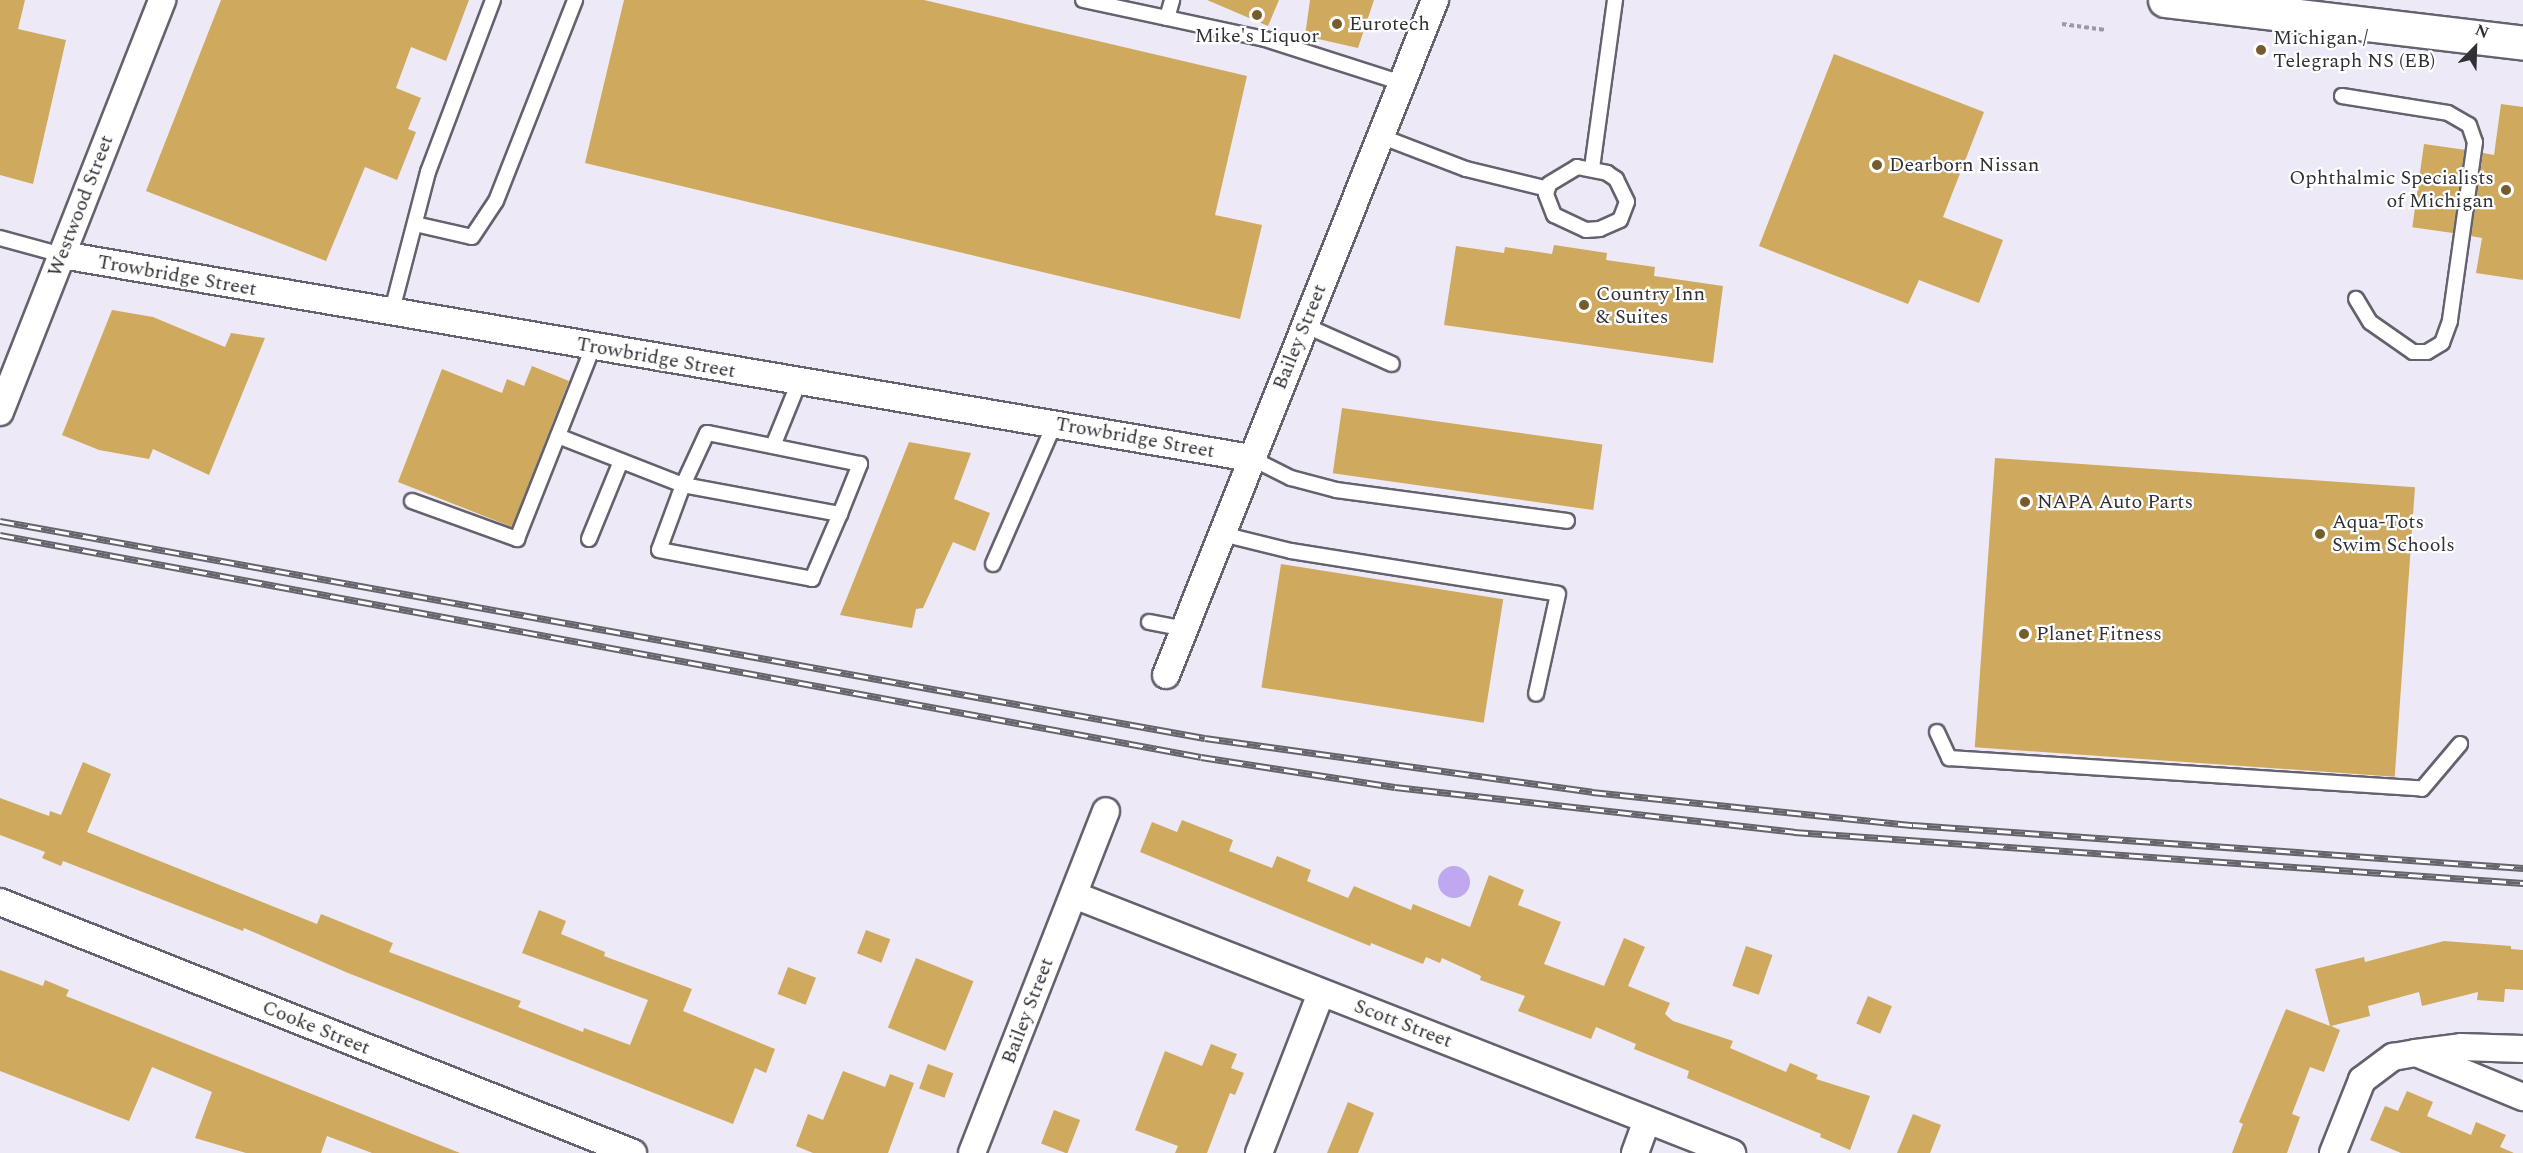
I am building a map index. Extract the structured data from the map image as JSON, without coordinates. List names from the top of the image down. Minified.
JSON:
{"streets":{"street":["Westwood Street","Trowbridge Street","Bailey Street","Scott Street","Cooke Street"]},"crossings":[["Westwood Street","Trowbridge Street"],["Trowbridge Street","Bailey Street"],["Bailey Street","Scott Street"]],"places":["Mike's Liquor","Eurotech","Michigan / Telegraph NS (EB)","Dearborn Nissan","Ophthalmic Specialists of Michigan","Country Inn & Suites","NAPA Auto Parts","Aqua-Tots Swim Schools","Planet Fitness"],"north":"top right"}
